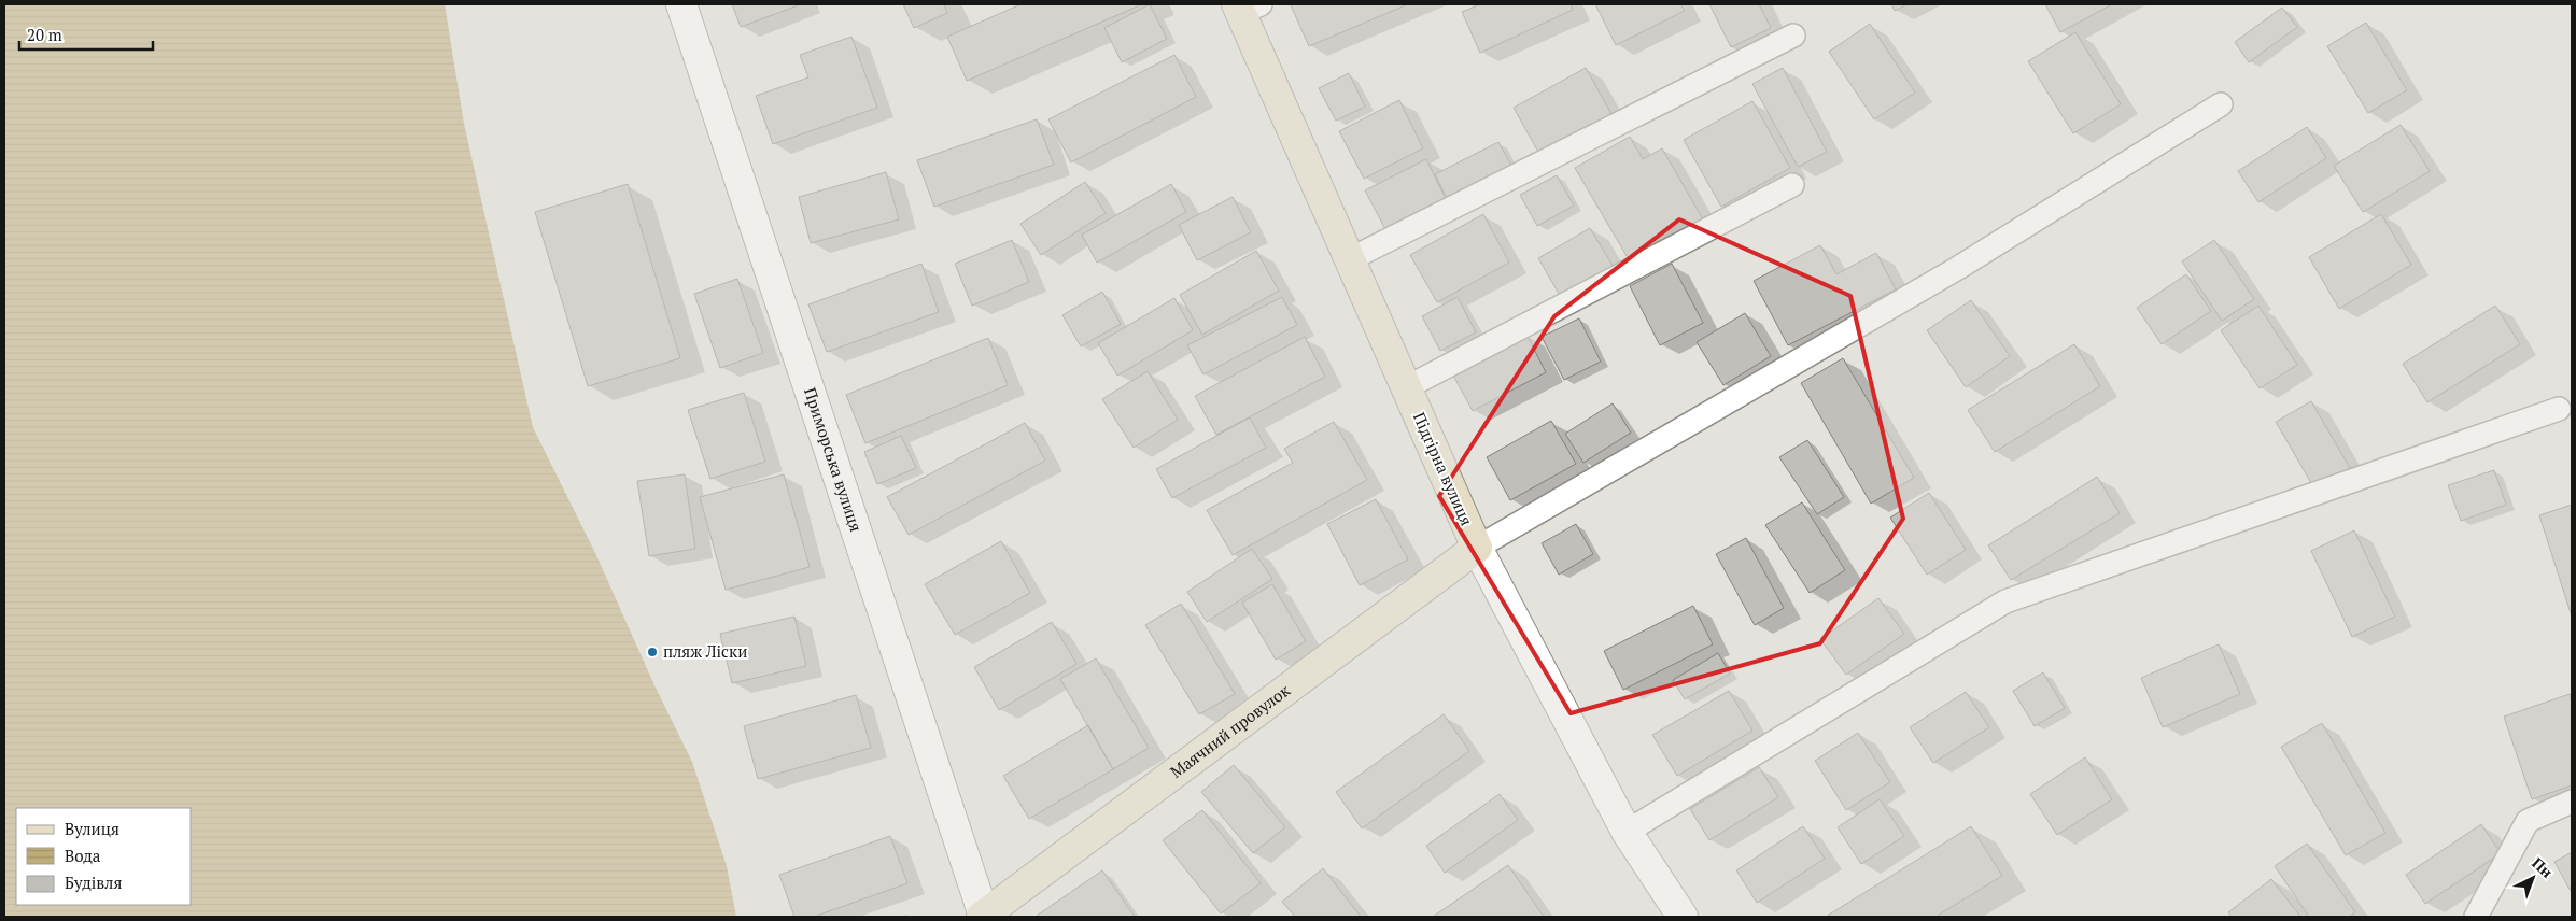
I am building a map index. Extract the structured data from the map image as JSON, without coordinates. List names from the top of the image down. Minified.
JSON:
{"streets":{"street":["Приморська вулиця","Підгірна вулиця","Маячний провулок"]},"crossings":[["Приморська вулиця","Маячний провулок"],["Підгірна вулиця","Маячний провулок"]],"places":["пляж Ліски"],"legend":["Вулиця","Вода","Будівля"],"scale_bar":"20 m","north":"top right"}
